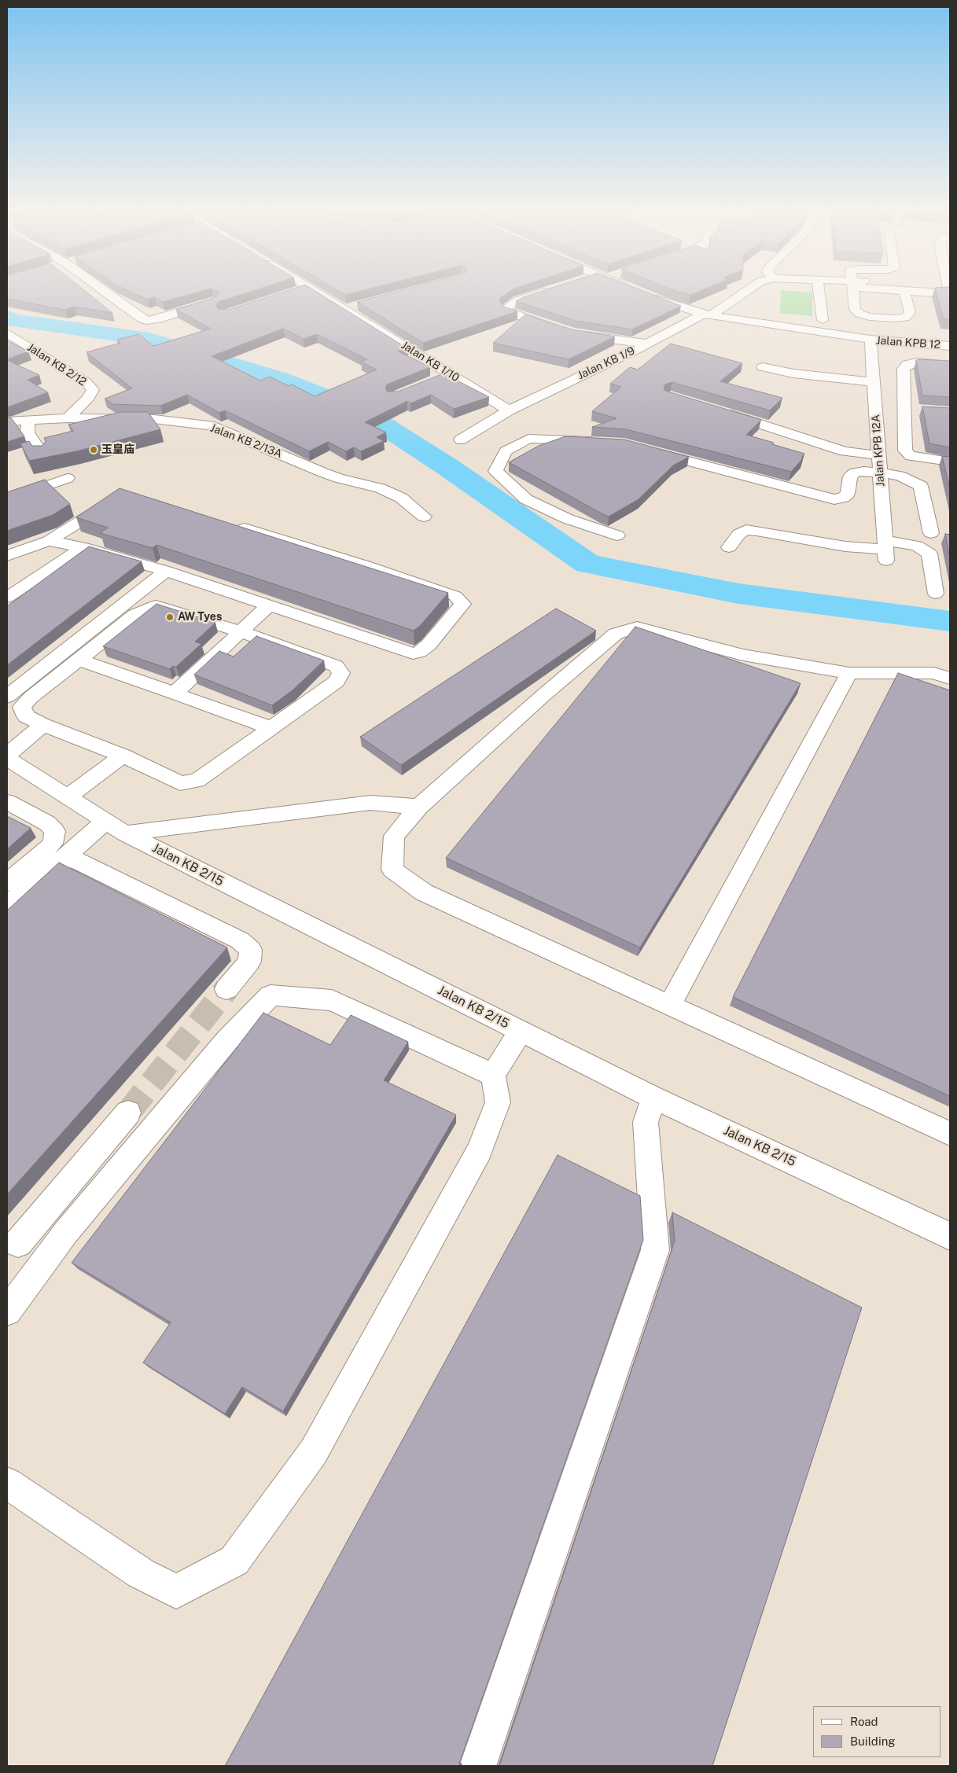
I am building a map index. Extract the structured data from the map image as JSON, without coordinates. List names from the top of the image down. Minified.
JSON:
{"streets":{"street":["Jalan KPB 12","Jalan KB 1/10","Jalan KB 1/9","Jalan KB 2/12","Jalan KB 2/13A","Jalan KPB 12A","Jalan KB 2/15"]},"crossings":[["Jalan KPB 12","Jalan KB 1/9"],["Jalan KPB 12","Jalan KPB 12A"],["Jalan KB 1/10","Jalan KB 1/9"],["Jalan KB 2/12","Jalan KB 2/13A"]],"places":["玉皇庙","AW Tyes"],"legend":["Road","Building"]}
